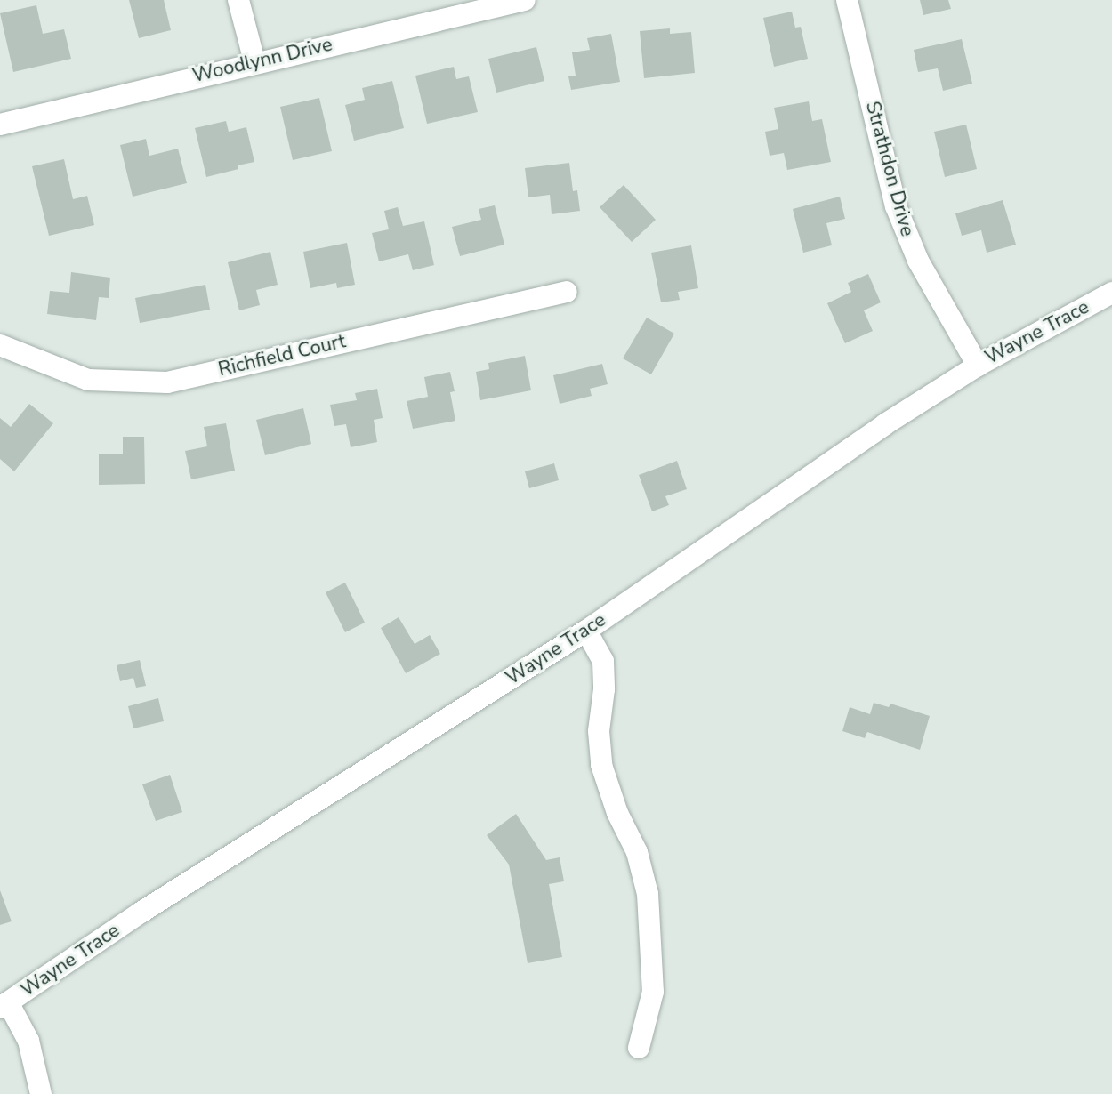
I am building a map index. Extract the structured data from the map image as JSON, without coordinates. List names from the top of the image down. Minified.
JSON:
{"streets":{"street":["Woodlynn Drive","Strathdon Drive","Wayne Trace","Richfield Court"]},"crossings":[["Strathdon Drive","Wayne Trace"]]}
